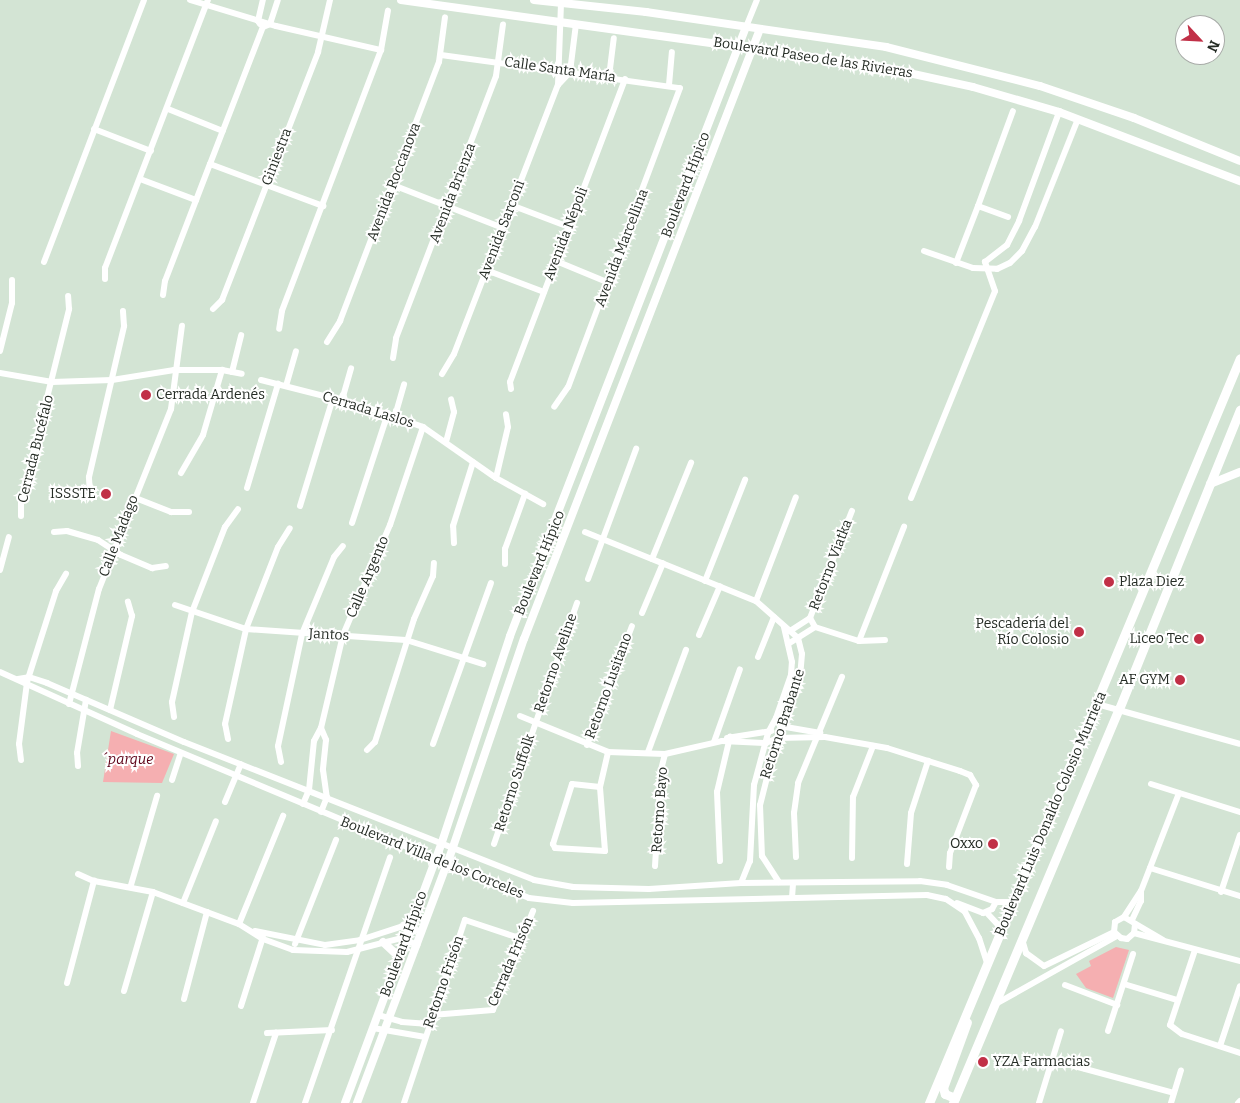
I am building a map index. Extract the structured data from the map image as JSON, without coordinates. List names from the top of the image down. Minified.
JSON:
{"streets":{"main road":["Boulevard Luis Donaldo Colosio Murrieta"],"street":["Boulevard Paseo de las Rivieras","Calle Santa María","Giniestra","Avenida Roccanova","Boulevard Hípico","Avenida Brienza","Avenida Sarconi","Avenida Népoli","Avenida Marcellina","Cerrada Laslos","Cerrada Bucéfalo","Calle Madago","Retorno Viatka","Calle Argento","Jantos","Retorno Aveline","Retorno Lusitano","Retorno Brabante","Retorno Suffolk","Retorno Bayo","Boulevard Villa de los Corceles","Cerrada Frisón","Retorno Frisón"]},"crossings":[["Boulevard Paseo de las Rivieras","Boulevard Hípico"],["Boulevard Paseo de las Rivieras","Avenida Sarconi"],["Calle Santa María","Avenida Roccanova"],["Calle Santa María","Avenida Brienza"],["Calle Santa María","Avenida Sarconi"],["Calle Santa María","Avenida Népoli"],["Calle Santa María","Avenida Marcellina"],["Boulevard Hípico","Boulevard Villa de los Corceles"],["Cerrada Laslos","Calle Argento"],["Calle Madago","Boulevard Villa de los Corceles"],["Calle Argento","Jantos"],["Calle Argento","Boulevard Villa de los Corceles"],["Retorno Aveline","Retorno Suffolk"],["Retorno Brabante","Boulevard Villa de los Corceles"],["Boulevard Luis Donaldo Colosio Murrieta","Boulevard Villa de los Corceles"],["Cerrada Frisón","Retorno Frisón"]],"parks":["´parque"],"places":["Cerrada Ardenés","ISSSTE","Plaza Diez","Pescadería del Río Colosio","Liceo Tec","AF GYM","Oxxo","YZA Farmacias"],"north":"bottom right"}
